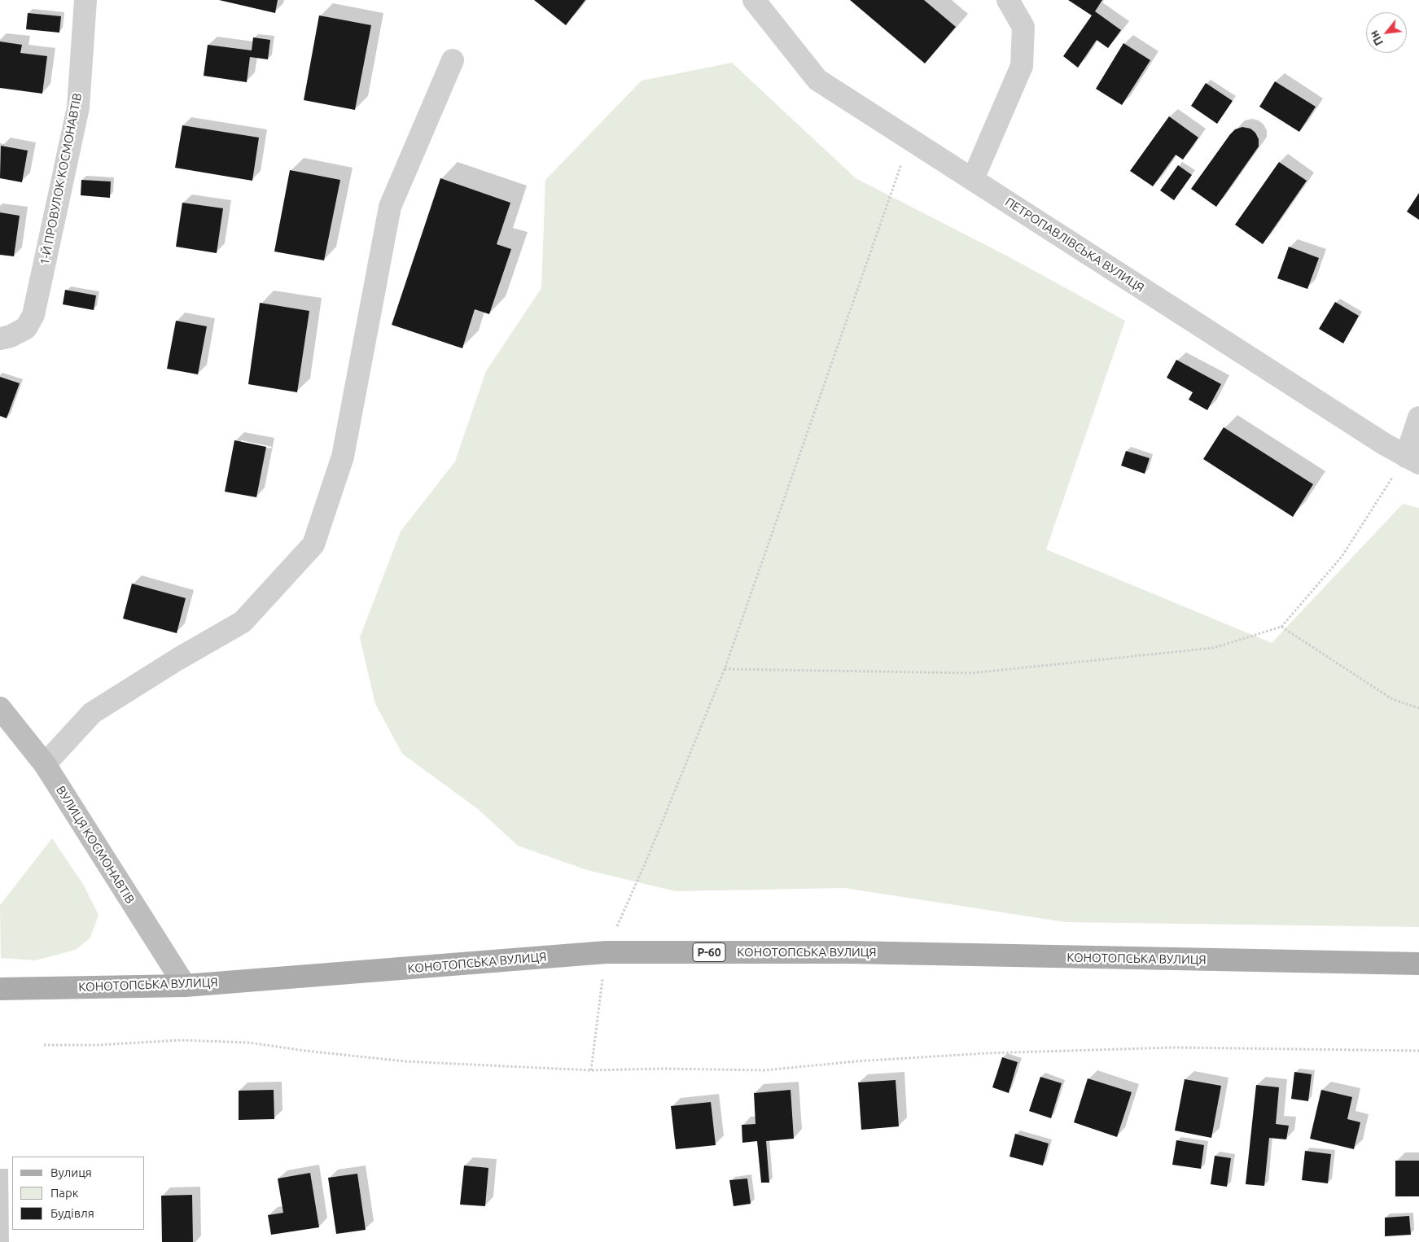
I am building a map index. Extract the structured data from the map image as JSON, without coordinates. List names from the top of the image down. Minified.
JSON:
{"streets":{"main road":["Р-60","КОНОТОПСЬКА ВУЛИЦЯ"],"street":["1-Й ПРОВУЛОК КОСМОНАВТІВ","ПЕТРОПАВЛІВСЬКА ВУЛИЦЯ","ВУЛИЦЯ КОСМОНАВТІВ"]},"crossings":[["ВУЛИЦЯ КОСМОНАВТІВ","КОНОТОПСЬКА ВУЛИЦЯ"]],"legend":["Вулиця","Парк","Будівля"],"north":"bottom left"}
